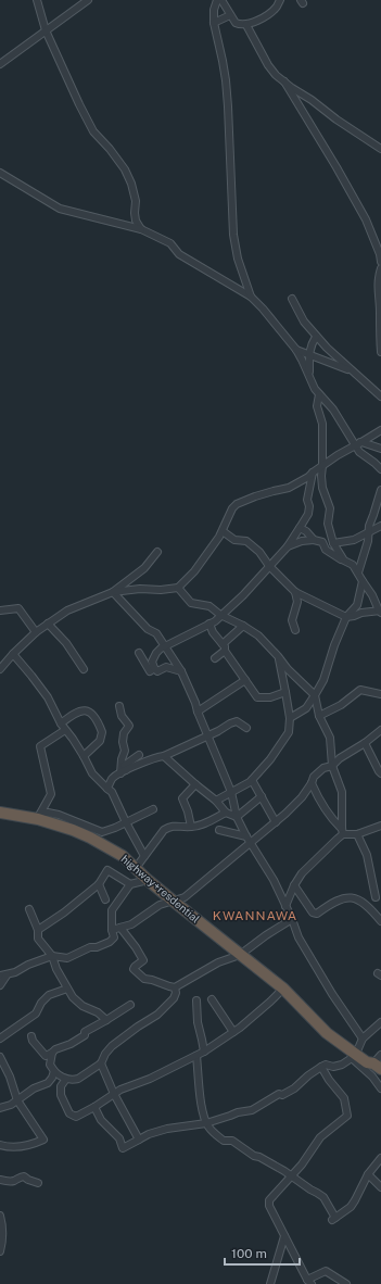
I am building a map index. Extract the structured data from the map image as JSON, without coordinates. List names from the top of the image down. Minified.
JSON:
{"streets":{"highway":["highway+resdential"]},"districts":["KWANNAWA"],"scale_bar":"100 m"}
